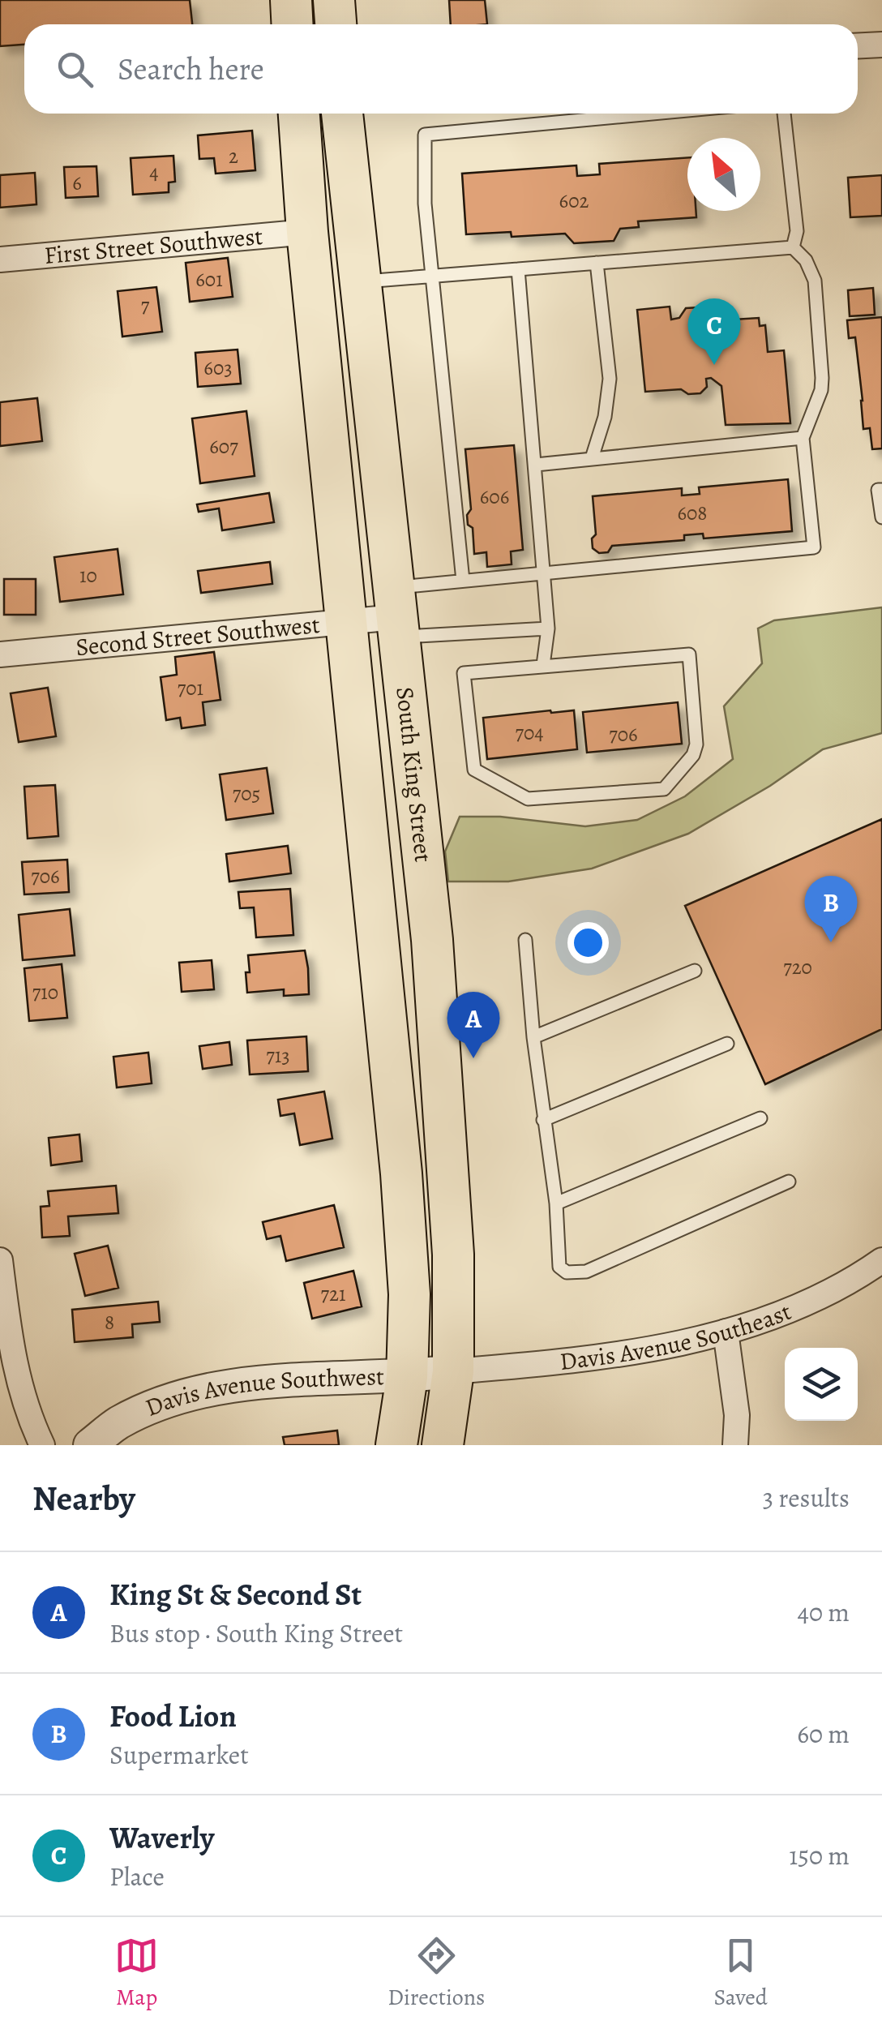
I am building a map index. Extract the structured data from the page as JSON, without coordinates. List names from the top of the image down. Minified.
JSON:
{"streets":{"main road":["South King Street"],"street":["First Street Southwest","Second Street Southwest","Davis Avenue Southeast","Davis Avenue Southwest"]},"crossings":[["Second Street Southwest","South King Street"],["South King Street","Davis Avenue Southeast"],["South King Street","Davis Avenue Southwest"],["Davis Avenue Southeast","Davis Avenue Southwest"]],"house_numbers":["2","4","6","602","601","7","603","607","606","608","10","701","704","706","705","706","720","710","713","721","8"],"north":"top left","page":{"search":"Search here","pins":["C","B","A"],"heading":["Nearby","3 results"],"list":[{"mark":"A","name":"King St & Second St","note":"Bus stop · South King Street","value":"40 m"},{"mark":"B","name":"Food Lion","note":"Supermarket","value":"60 m"},{"mark":"C","name":"Waverly","note":"Place","value":"150 m"}],"nav":["Map","Directions","Saved"]}}
